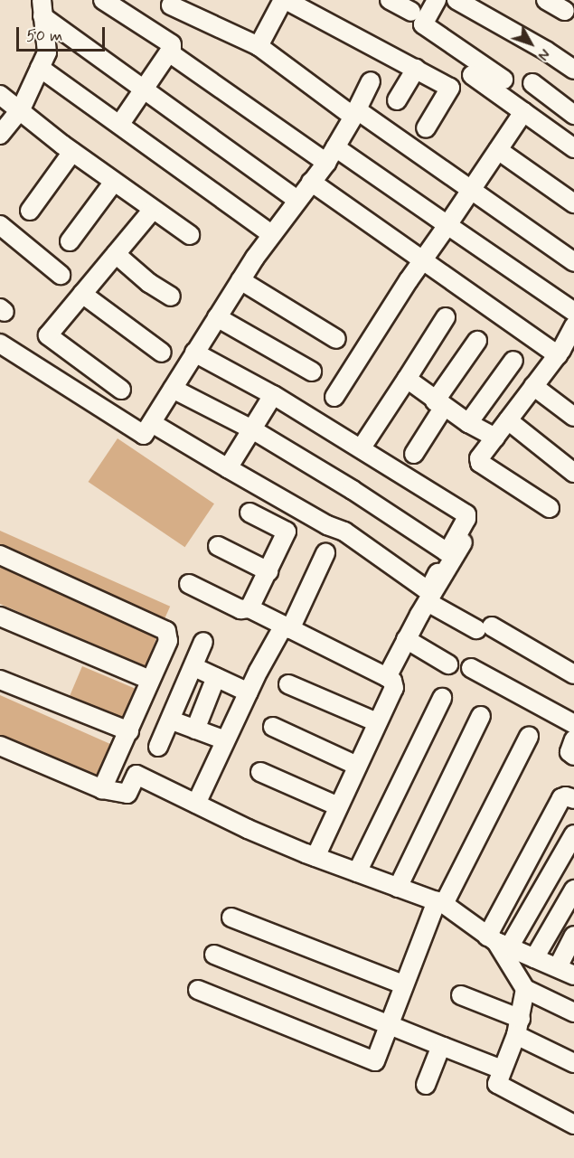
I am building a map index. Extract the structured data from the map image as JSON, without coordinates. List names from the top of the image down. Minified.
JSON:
{"scale_bar":"50 m","north":"bottom right"}
